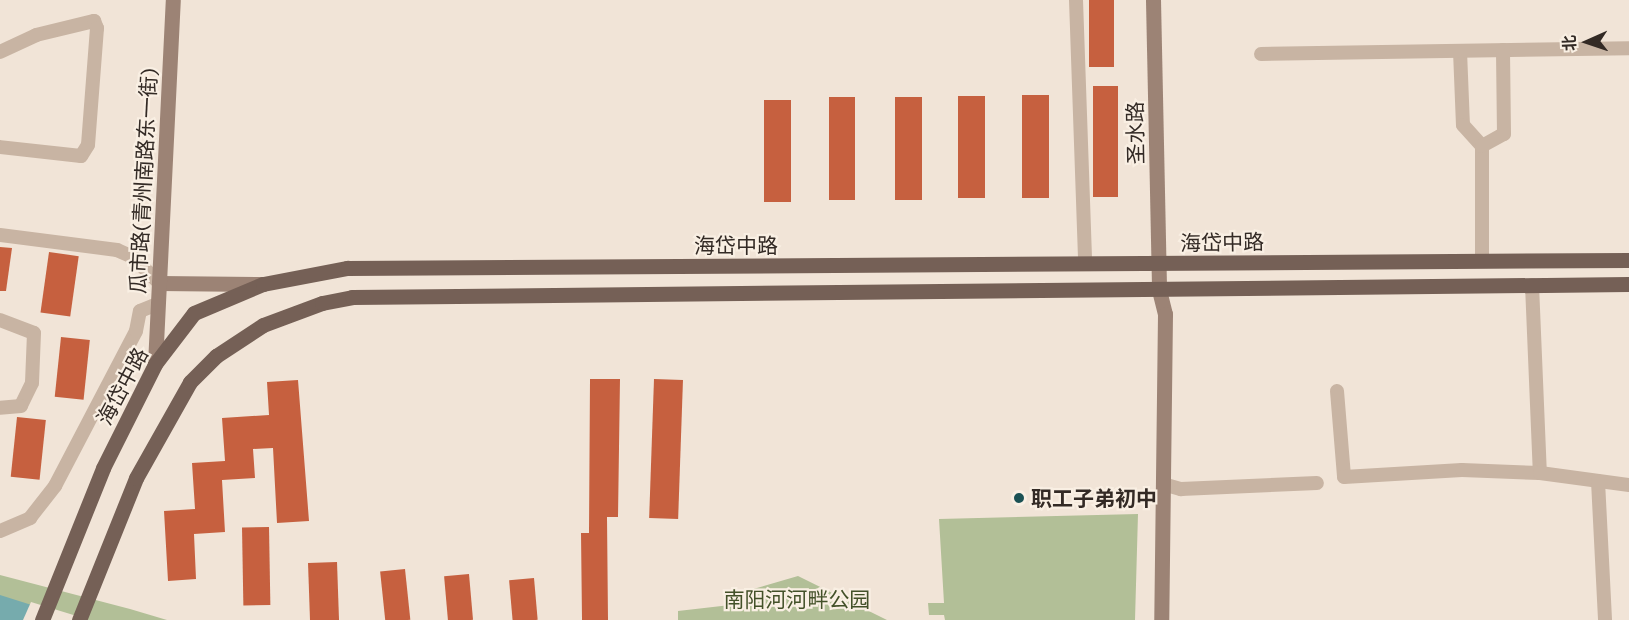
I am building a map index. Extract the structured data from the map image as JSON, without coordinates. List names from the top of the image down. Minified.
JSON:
{"streets":{"main road":["海岱中路"],"street":["圣水路","瓜市路(青州南路东一街)"]},"crossings":[["圣水路","海岱中路"],["瓜市路(青州南路东一街)","海岱中路"]],"parks":["南阳河河畔公园"],"places":["职工子弟初中"],"north":"left"}
